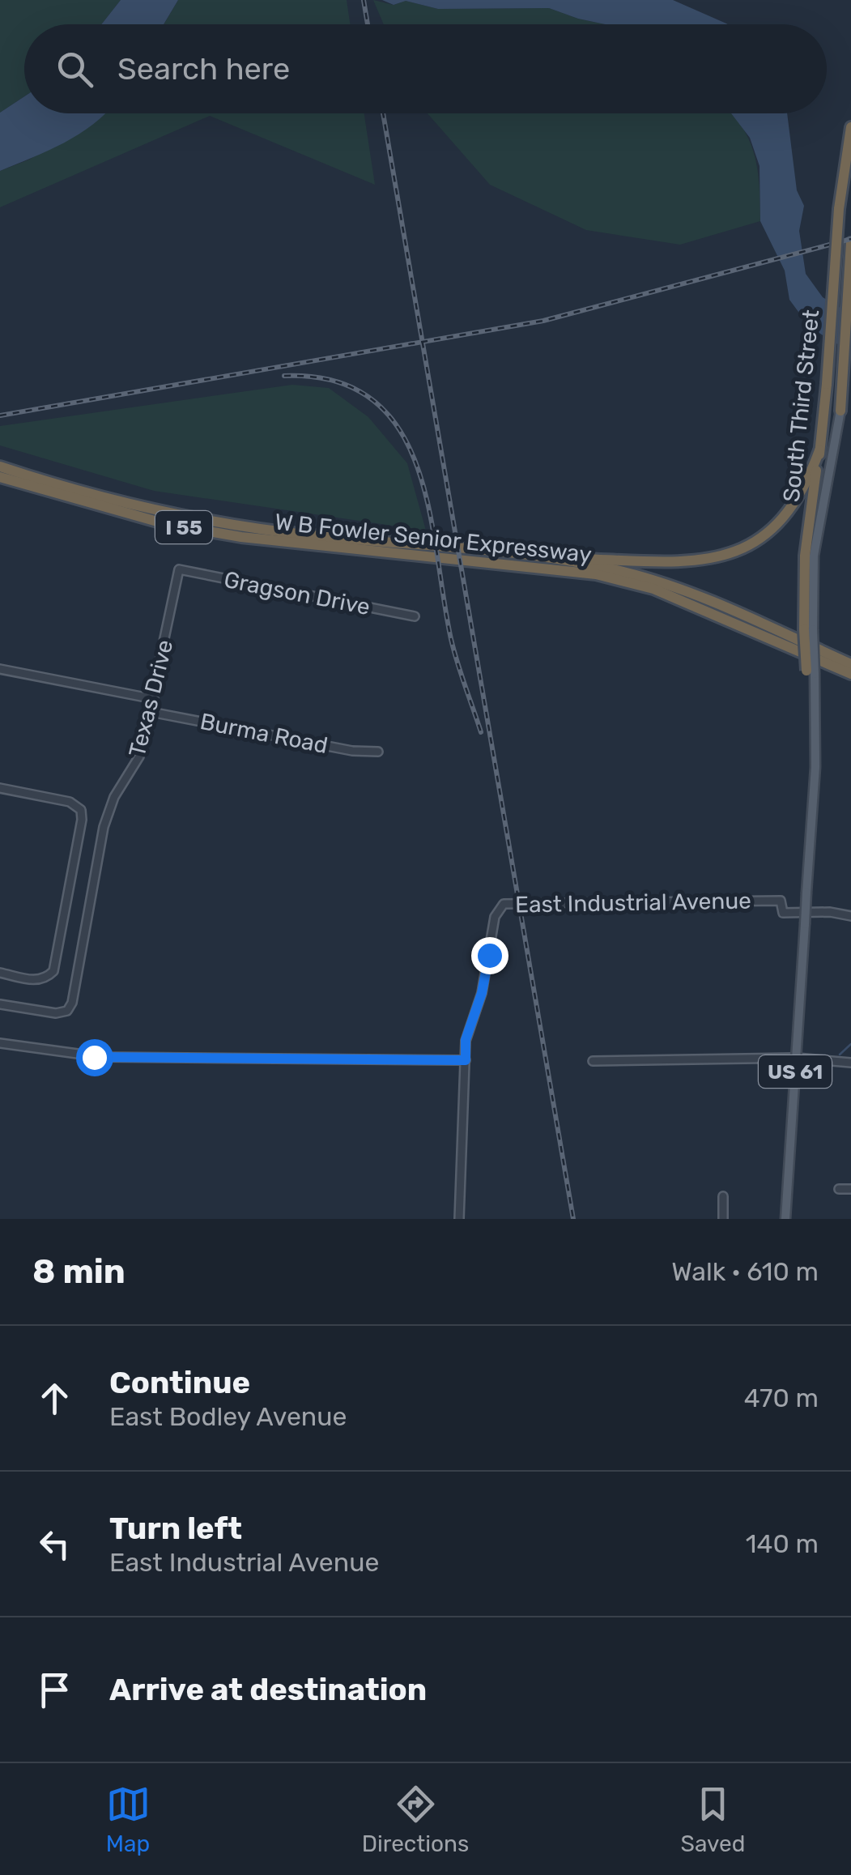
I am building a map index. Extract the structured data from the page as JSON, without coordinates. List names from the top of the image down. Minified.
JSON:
{"streets":{"highway":["South Third Street","I 55","W B Fowler Senior Expressway","US 61"],"street":["Gragson Drive","Texas Drive","Burma Road","East Industrial Avenue"]},"crossings":[["Gragson Drive","Texas Drive"],["Texas Drive","Burma Road"]],"page":{"search":"Search here","heading":["8 min","Walk · 610 m"],"list":[["Continue","East Bodley Avenue","470 m"],["Turn left","East Industrial Avenue","140 m"],"Arrive at destination"],"nav":["Map","Directions","Saved"]}}
